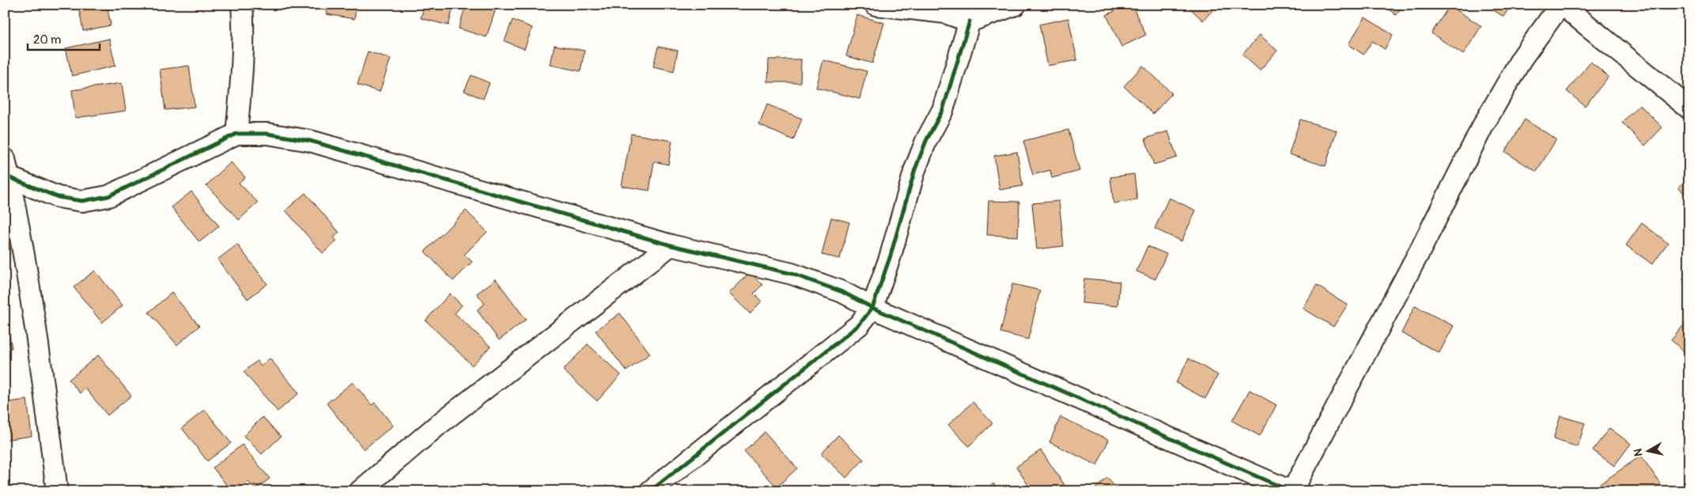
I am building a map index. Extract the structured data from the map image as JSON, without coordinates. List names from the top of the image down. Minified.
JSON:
{"scale_bar":"20 m","north":"left"}
